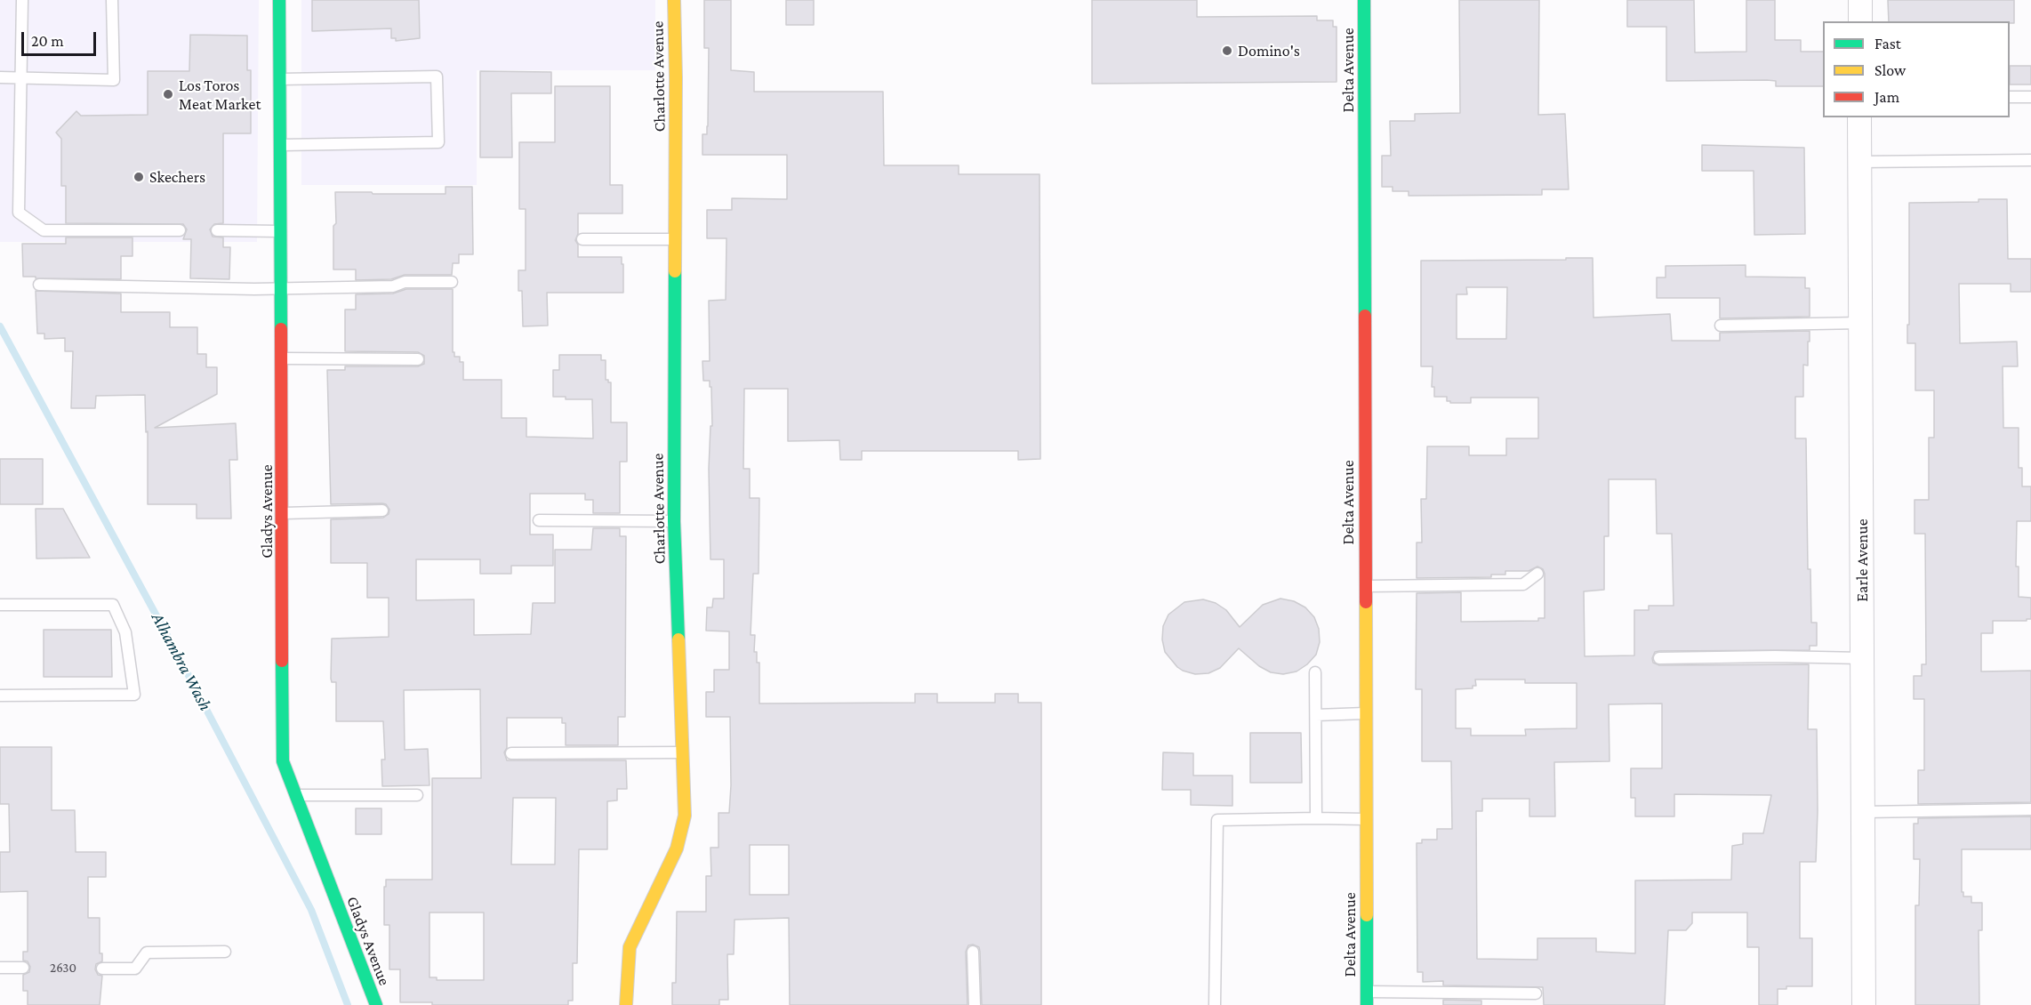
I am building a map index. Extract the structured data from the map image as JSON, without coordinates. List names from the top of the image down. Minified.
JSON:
{"streets":{"street":["Delta Avenue","Charlotte Avenue","Gladys Avenue","Earle Avenue"]},"water":["Alhambra Wash"],"places":["Domino's","Los Toros Meat Market","Skechers"],"house_numbers":["2630"],"legend":["Fast","Slow","Jam"],"scale_bar":"20 m"}
